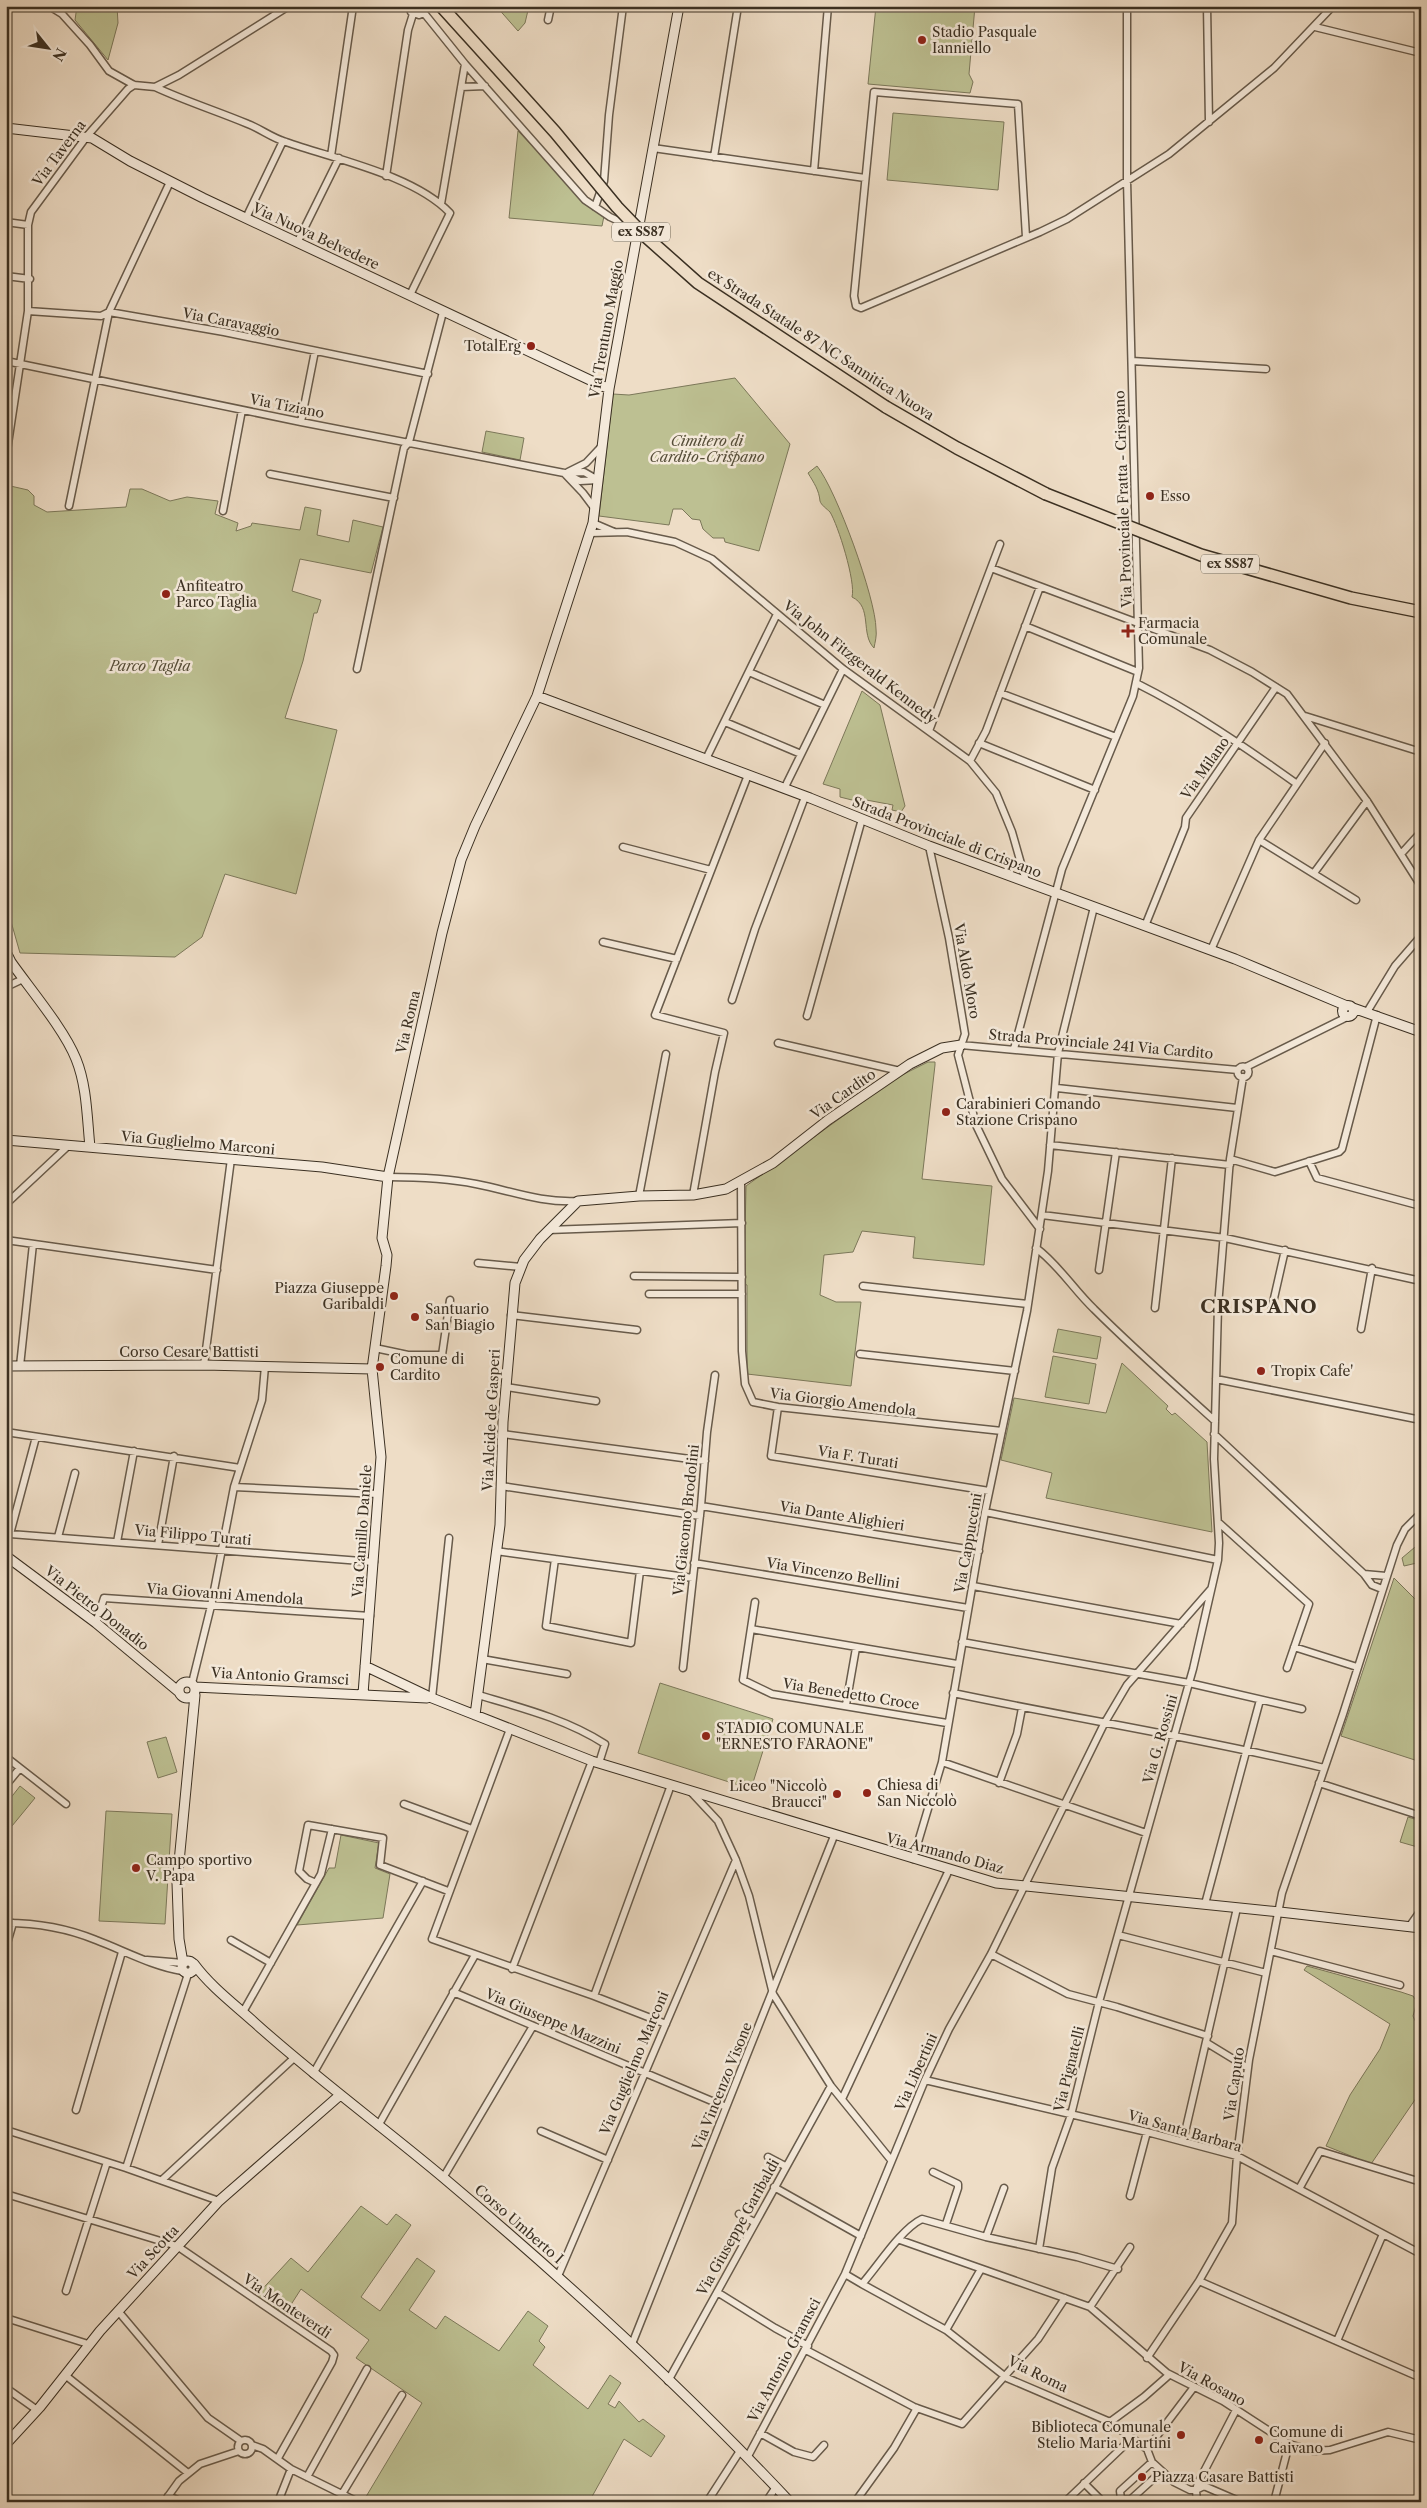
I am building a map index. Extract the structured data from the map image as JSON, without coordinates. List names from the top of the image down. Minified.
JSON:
{"streets":{"highway":["ex SS87","ex Strada Statale 87 NC Sannitica Nuova"],"street":["Via Taverna","Via Nuova Belvedere","Via Caravaggio","Via Trentuno Maggio","Via Tiziano","Via Provinciale Fratta - Crispano","Via John Fitzgerald Kennedy","Via Milano","Strada Provinciale di Crispano","Via Aldo Moro","Via Roma","Strada Provinciale 241 Via Cardito","Via Cardito","Via Guglielmo Marconi","Corso Cesare Battisti","Via Giorgio Amendola","Via Alcide de Gasperi","Via F. Turati","Via Dante Alighieri","Via Giacomo Brodolini","Via Camillo Daniele","Via Filippo Turati","Via Cappuccini","Via Vincenzo Bellini","Via Giovanni Amendola","Via Pietro Donadio","Via Antonio Gramsci","Via Benedetto Croce","Via G. Rossini","Via Armando Diaz","Via Giuseppe Mazzini","Via Pignatelli","Via Libertini","Via Caputo","Via Vincenzo Visone","Via Santa Barbara","Corso Umberto I","Via Giuseppe Garibaldi","Via Scotta","Via Monteverdi","Via Rosano"]},"crossings":[["Via Taverna","Via Nuova Belvedere"],["Via Taverna","Via Caravaggio"],["Via Taverna","Via Tiziano"],["Via Nuova Belvedere","Via Trentuno Maggio"],["Via Trentuno Maggio","Via Tiziano"],["Via Trentuno Maggio","Via John Fitzgerald Kennedy"],["Via Trentuno Maggio","Via Roma"],["Via Provinciale Fratta - Crispano","Strada Provinciale di Crispano"],["Via Provinciale Fratta - Crispano","Strada Provinciale 241 Via Cardito"],["Via John Fitzgerald Kennedy","Strada Provinciale di Crispano"],["Via John Fitzgerald Kennedy","Via Roma"],["Via Milano","Strada Provinciale di Crispano"],["Strada Provinciale di Crispano","Via Aldo Moro"],["Strada Provinciale di Crispano","Via Roma"],["Strada Provinciale di Crispano","Via Cappuccini"],["Via Aldo Moro","Strada Provinciale 241 Via Cardito"],["Via Aldo Moro","Via Cardito"],["Via Aldo Moro","Via Cappuccini"],["Via Roma","Via Guglielmo Marconi"],["Via Roma","Corso Cesare Battisti"],["Via Roma","Via Camillo Daniele"],["Via Roma","Via Antonio Gramsci"],["Via Roma","Via Libertini"],["Strada Provinciale 241 Via Cardito","Via Cardito"],["Strada Provinciale 241 Via Cardito","Via Cappuccini"],["Strada Provinciale 241 Via Cardito","Via G. Rossini"],["Via Cardito","Via Giorgio Amendola"],["Via Guglielmo Marconi","Via Giuseppe Mazzini"],["Via Guglielmo Marconi","Corso Umberto I"],["Corso Cesare Battisti","Via Camillo Daniele"],["Via Giorgio Amendola","Via F. Turati"],["Via Giorgio Amendola","Via Cappuccini"],["Via Alcide de Gasperi","Via Armando Diaz"],["Via F. Turati","Via Cappuccini"],["Via Dante Alighieri","Via Giacomo Brodolini"],["Via Dante Alighieri","Via Cappuccini"],["Via Giacomo Brodolini","Via Vincenzo Bellini"],["Via Camillo Daniele","Via Filippo Turati"],["Via Camillo Daniele","Via Giovanni Amendola"],["Via Camillo Daniele","Via Antonio Gramsci"],["Via Cappuccini","Via Vincenzo Bellini"],["Via Cappuccini","Via Benedetto Croce"],["Via Cappuccini","Via Armando Diaz"],["Via Giovanni Amendola","Via Pietro Donadio"],["Via Antonio Gramsci","Via Libertini"],["Via Antonio Gramsci","Corso Umberto I"],["Via G. Rossini","Via Armando Diaz"],["Via G. Rossini","Via Pignatelli"],["Via G. Rossini","Via Libertini"],["Via Armando Diaz","Via Pignatelli"],["Via Armando Diaz","Via Libertini"],["Via Armando Diaz","Via Caputo"],["Via Armando Diaz","Via Vincenzo Visone"],["Via Giuseppe Mazzini","Via Vincenzo Visone"],["Via Pignatelli","Via Santa Barbara"],["Via Libertini","Via Santa Barbara"],["Via Caputo","Via Santa Barbara"],["Via Caputo","Via Rosano"],["Via Vincenzo Visone","Corso Umberto I"],["Corso Umberto I","Via Giuseppe Garibaldi"],["Corso Umberto I","Via Scotta"],["Via Scotta","Via Monteverdi"]],"districts":["CRISPANO"],"parks":["Cimitero di Cardito-Crispano","Parco Taglia"],"places":{"other":["Stadio Pasquale Ianniello","TotalErg","Esso","Anfiteatro Parco Taglia","Carabinieri Comando Stazione Crispano","Piazza Giuseppe Garibaldi","Santuario San Biagio","Comune di Cardito","Tropix Cafe'","STADIO COMUNALE \"ERNESTO FARAONE\"","Chiesa di San Niccolò","Liceo \"Niccolò Braucci\"","Campo sportivo V. Papa","Biblioteca Comunale Stelio Maria Martini","Comune di Caivano","Piazza Casare Battisti"],"health":["Farmacia Comunale"]},"north":"bottom right"}
